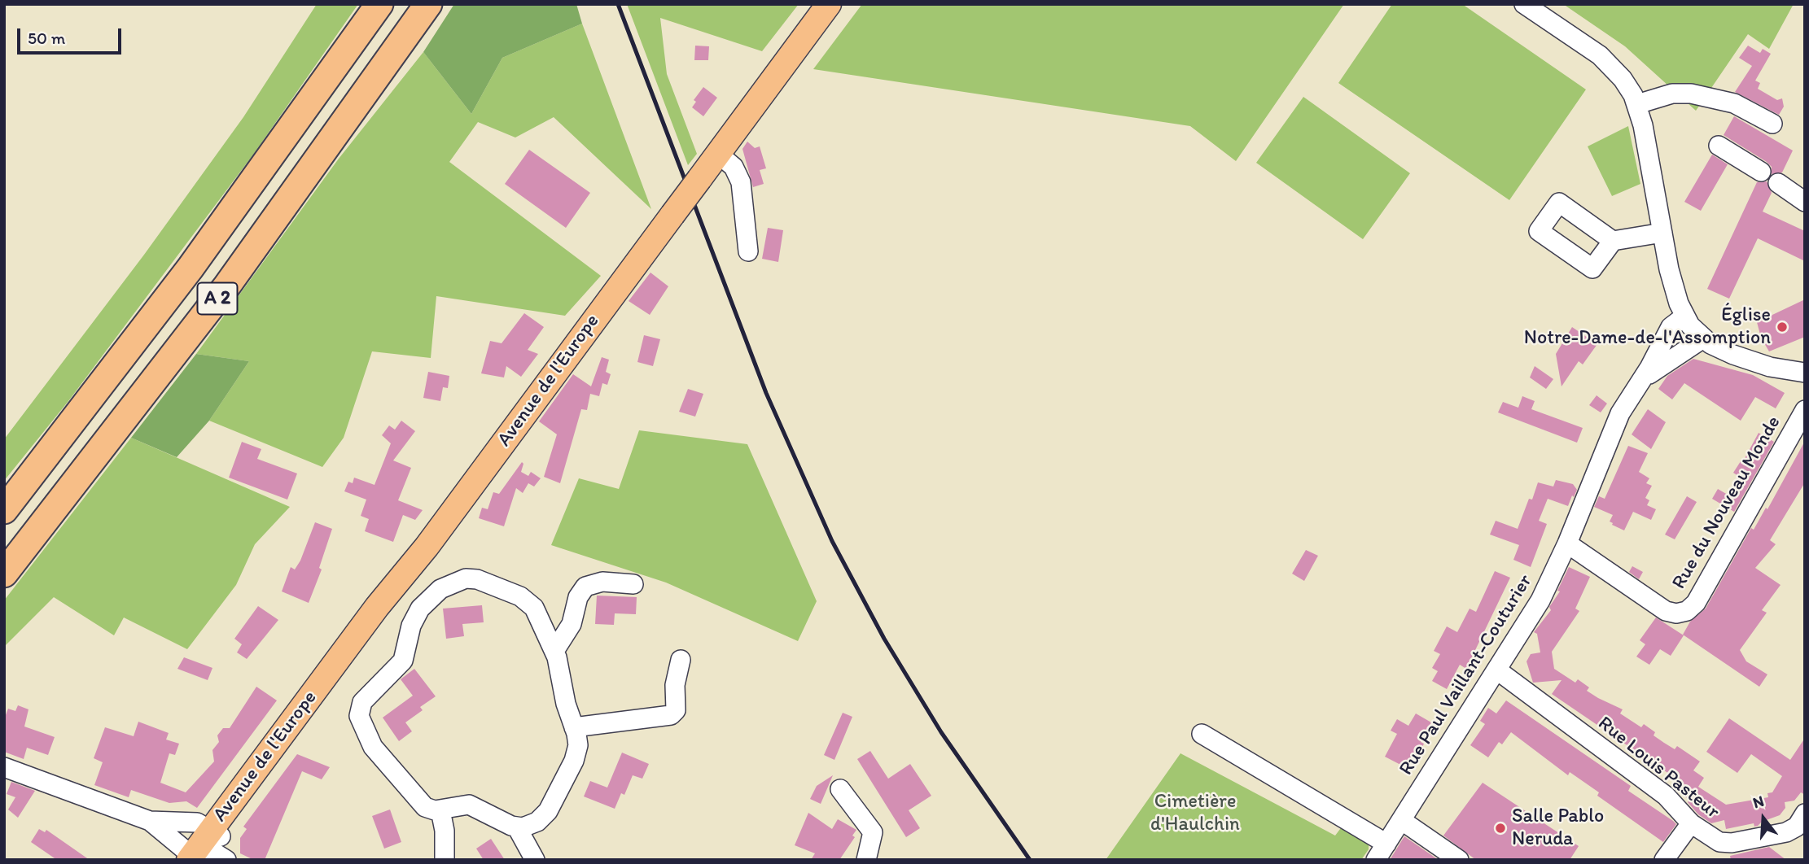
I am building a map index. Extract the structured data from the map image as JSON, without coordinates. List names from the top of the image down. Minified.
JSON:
{"streets":{"highway":["A 2"],"main road":["Avenue de l'Europe"],"street":["Rue du Nouveau Monde","Rue Paul Vaillant-Couturier","Rue Louis Pasteur"]},"crossings":[["Rue du Nouveau Monde","Rue Paul Vaillant-Couturier"],["Rue Paul Vaillant-Couturier","Rue Louis Pasteur"]],"parks":["Cimetière d'Haulchin"],"places":["Église Notre-Dame-de-l'Assomption","Salle Pablo Neruda"],"scale_bar":"50 m","north":"top"}
